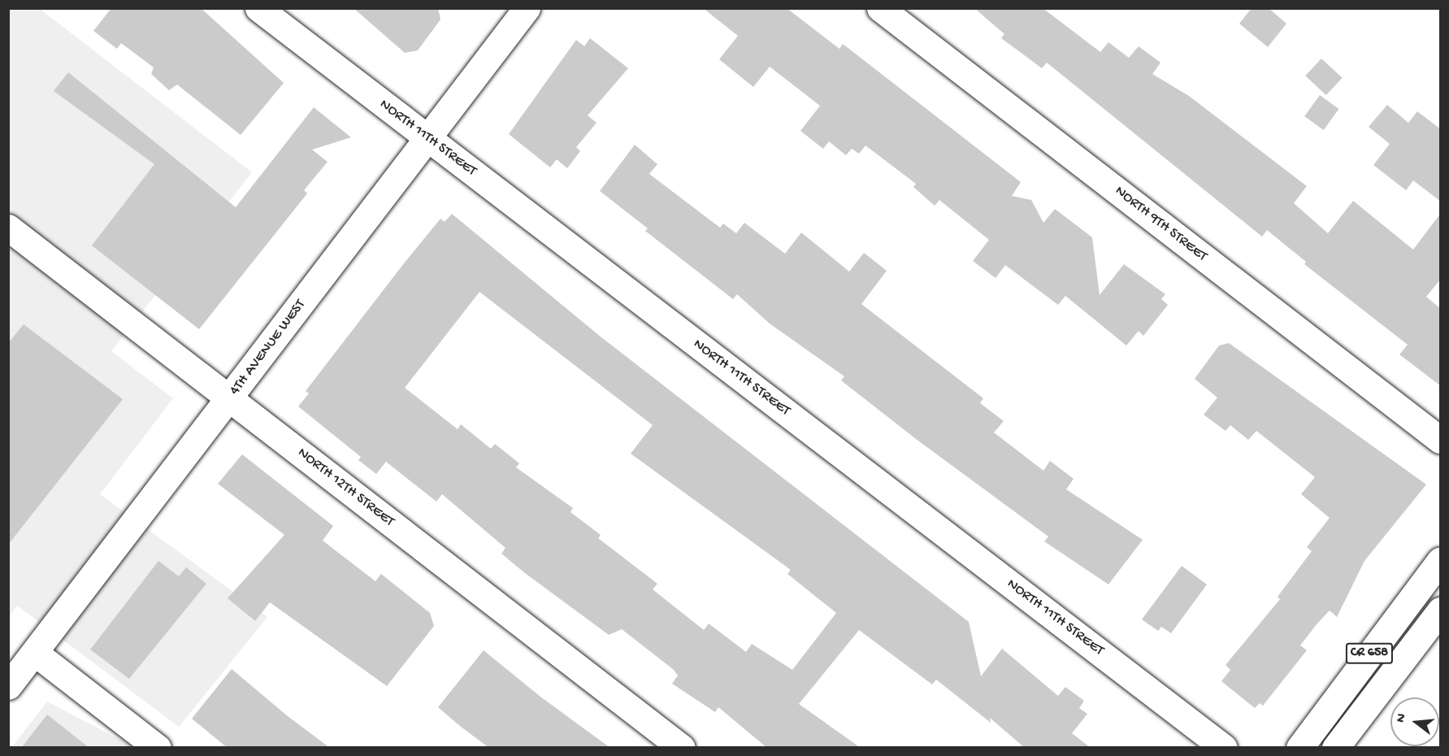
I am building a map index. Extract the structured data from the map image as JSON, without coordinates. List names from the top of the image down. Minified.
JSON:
{"streets":{"street":["NORTH 11TH STREET","NORTH 9TH STREET","4TH AVENUE WEST","NORTH 12TH STREET","CR 658"]},"crossings":[["NORTH 11TH STREET","4TH AVENUE WEST"],["4TH AVENUE WEST","NORTH 12TH STREET"]],"north":"left"}
